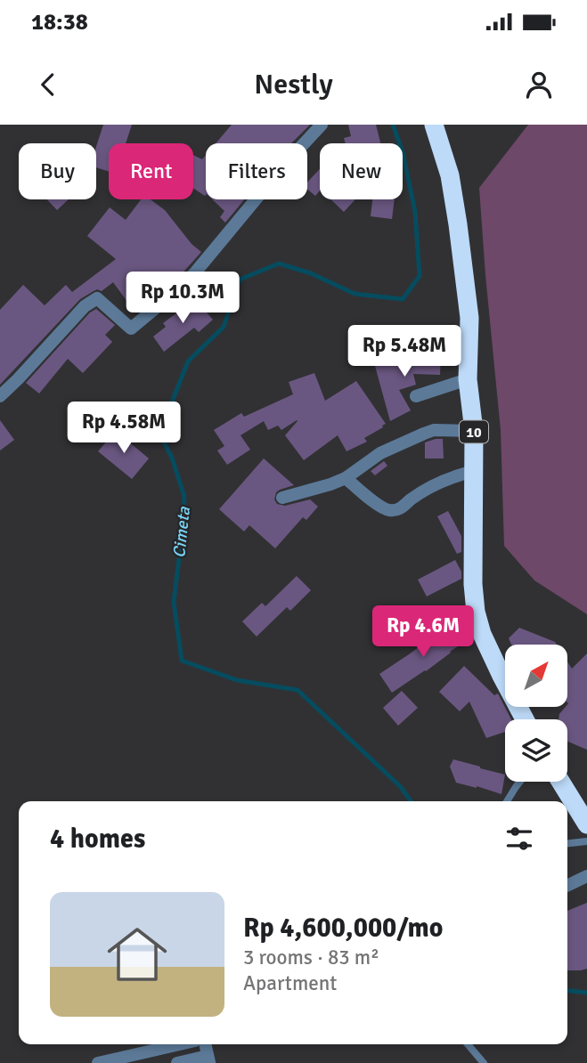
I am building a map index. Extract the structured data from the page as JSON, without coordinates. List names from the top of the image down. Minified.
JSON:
{"streets":{"highway":["10"]},"water":["Cimeta"],"north":"top right","page":{"status":"18:38","header":"Nestly","chip":["Buy","Rent","Filters","New"],"price":["Rp 10.3M","Rp 5.48M","Rp 4.58M","Rp 4.6M"],"heading":"4 homes","list":[{"name":"Rp 4,600,000/mo","note":"3 rooms · 83 m² · Apartment"}]}}
